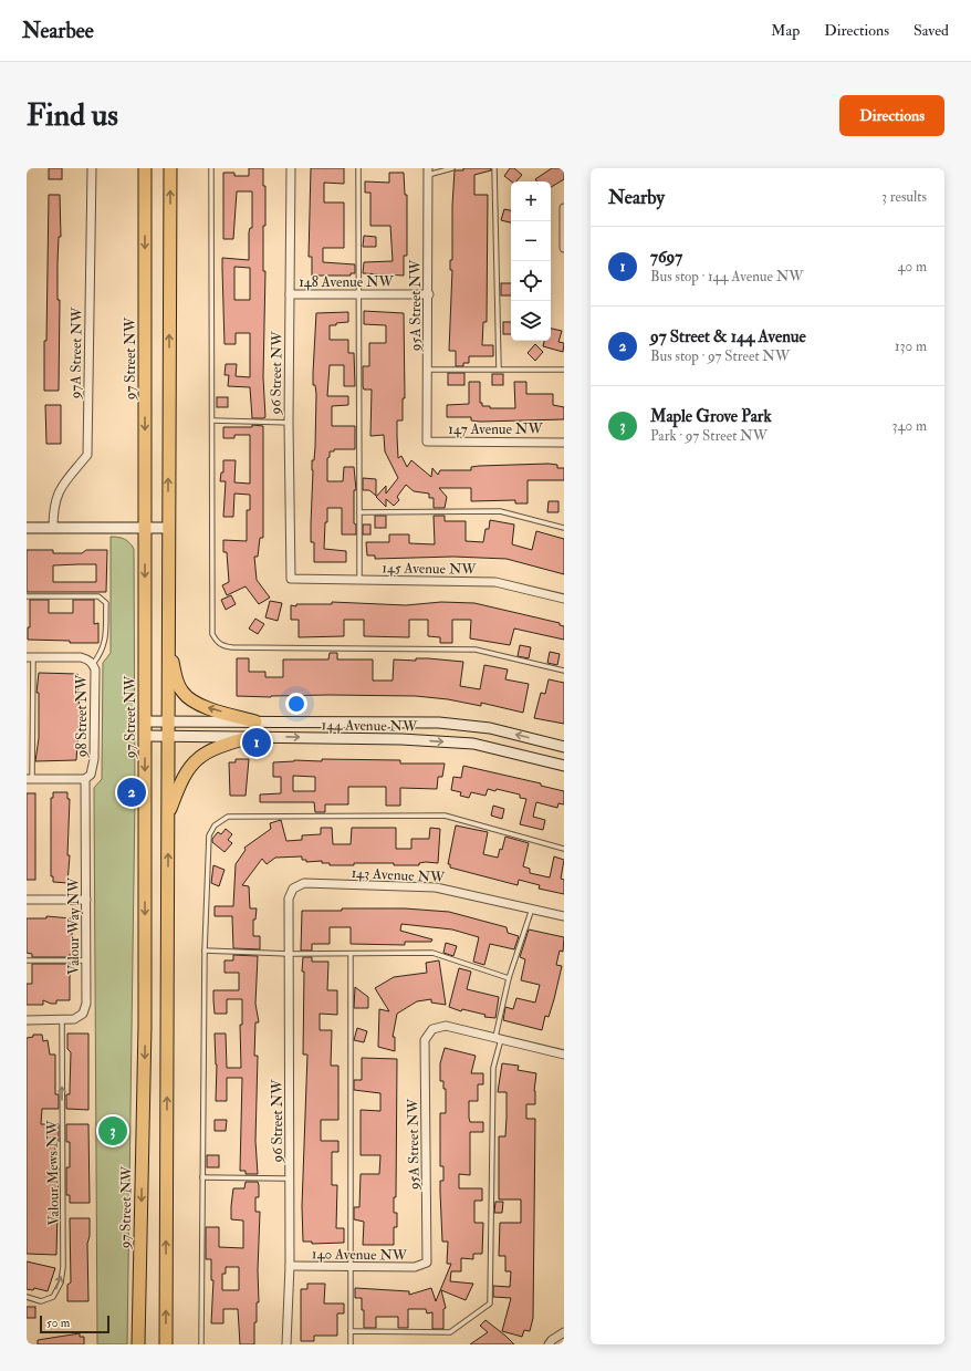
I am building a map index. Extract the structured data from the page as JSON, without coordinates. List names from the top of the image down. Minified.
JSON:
{"streets":{"main road":["97 Street NW"],"street":["148 Avenue NW","95A Street NW","97A Street NW","96 Street NW","147 Avenue NW","145 Avenue NW","98 Street NW","144 Avenue NW","143 Avenue NW","Valour Way NW","140 Avenue NW"],"lane":["Valour Mews NW"]},"crossings":[["148 Avenue NW","95A Street NW"],["148 Avenue NW","96 Street NW"],["95A Street NW","147 Avenue NW"],["95A Street NW","140 Avenue NW"],["97 Street NW","144 Avenue NW"],["96 Street NW","145 Avenue NW"],["96 Street NW","143 Avenue NW"],["96 Street NW","140 Avenue NW"],["98 Street NW","Valour Way NW"],["Valour Way NW","Valour Mews NW"]],"one_way":["Valour Mews NW"],"scale_bar":"50 m","page":{"header":"Nearbee","nav":["Map","Directions","Saved"],"buttons":"Directions","title":"Find us","heading":["Nearby","3 results"],"map_buttons":["+","−"],"list":[{"mark":"1","name":"7697","note":"Bus stop · 144 Avenue NW","value":"40 m"},{"mark":"2","name":"97 Street & 144 Avenue","note":"Bus stop · 97 Street NW","value":"130 m"},{"mark":"3","name":"Maple Grove Park","note":"Park · 97 Street NW","value":"340 m"}],"pins":["1","2","3"],"scale":"50 m"}}
